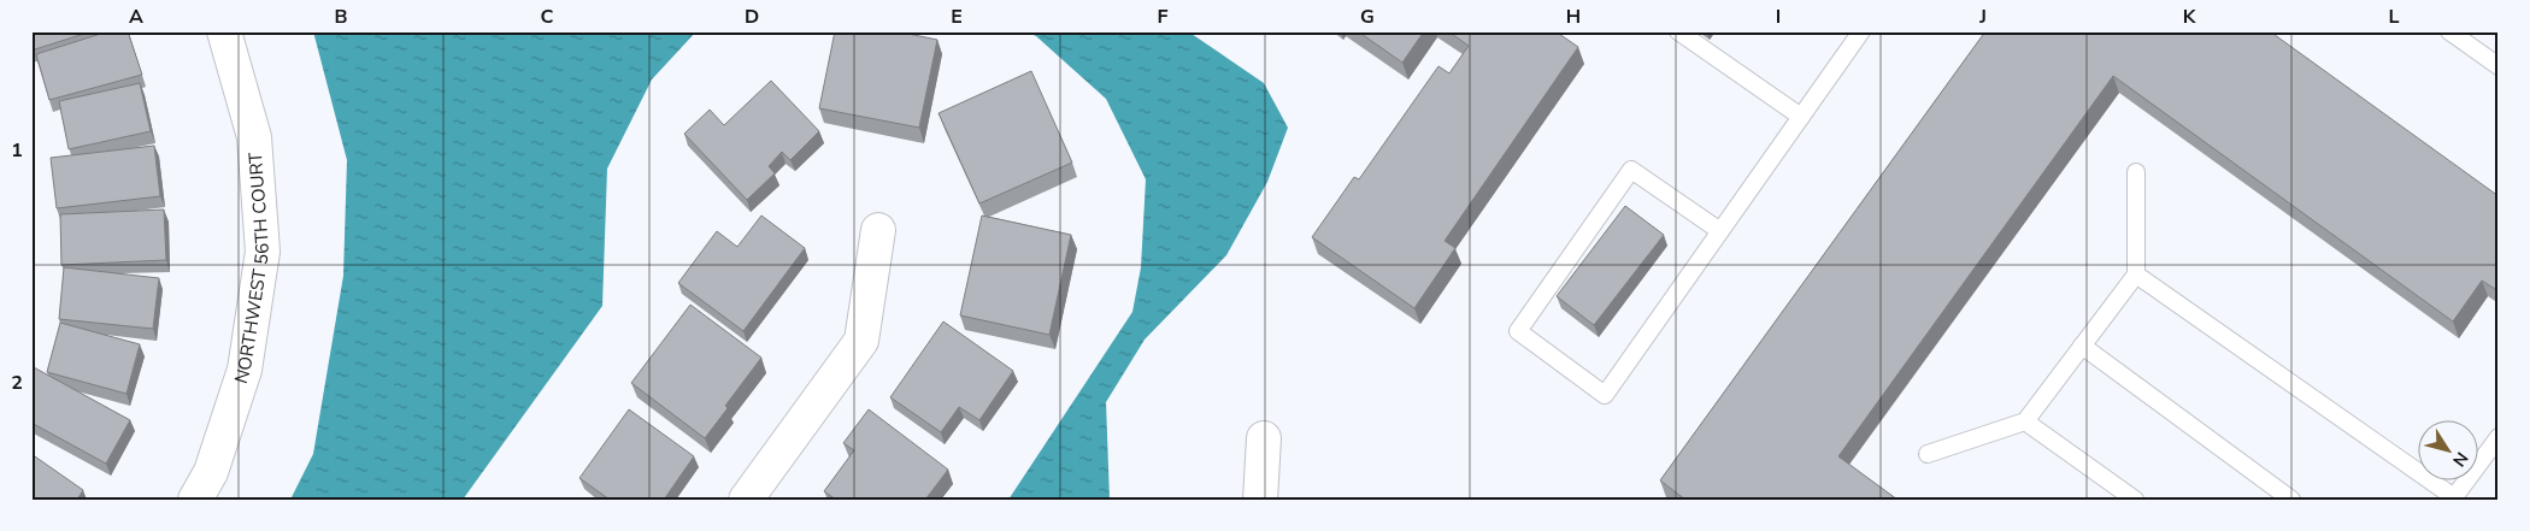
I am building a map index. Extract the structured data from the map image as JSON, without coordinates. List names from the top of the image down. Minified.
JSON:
{"streets":{"street":["NORTHWEST 56TH COURT"]},"north":"bottom right","grid":{"columns":["A","B","C","D","E","F","G","H","I","J","K","L"],"rows":["1","2"]}}
